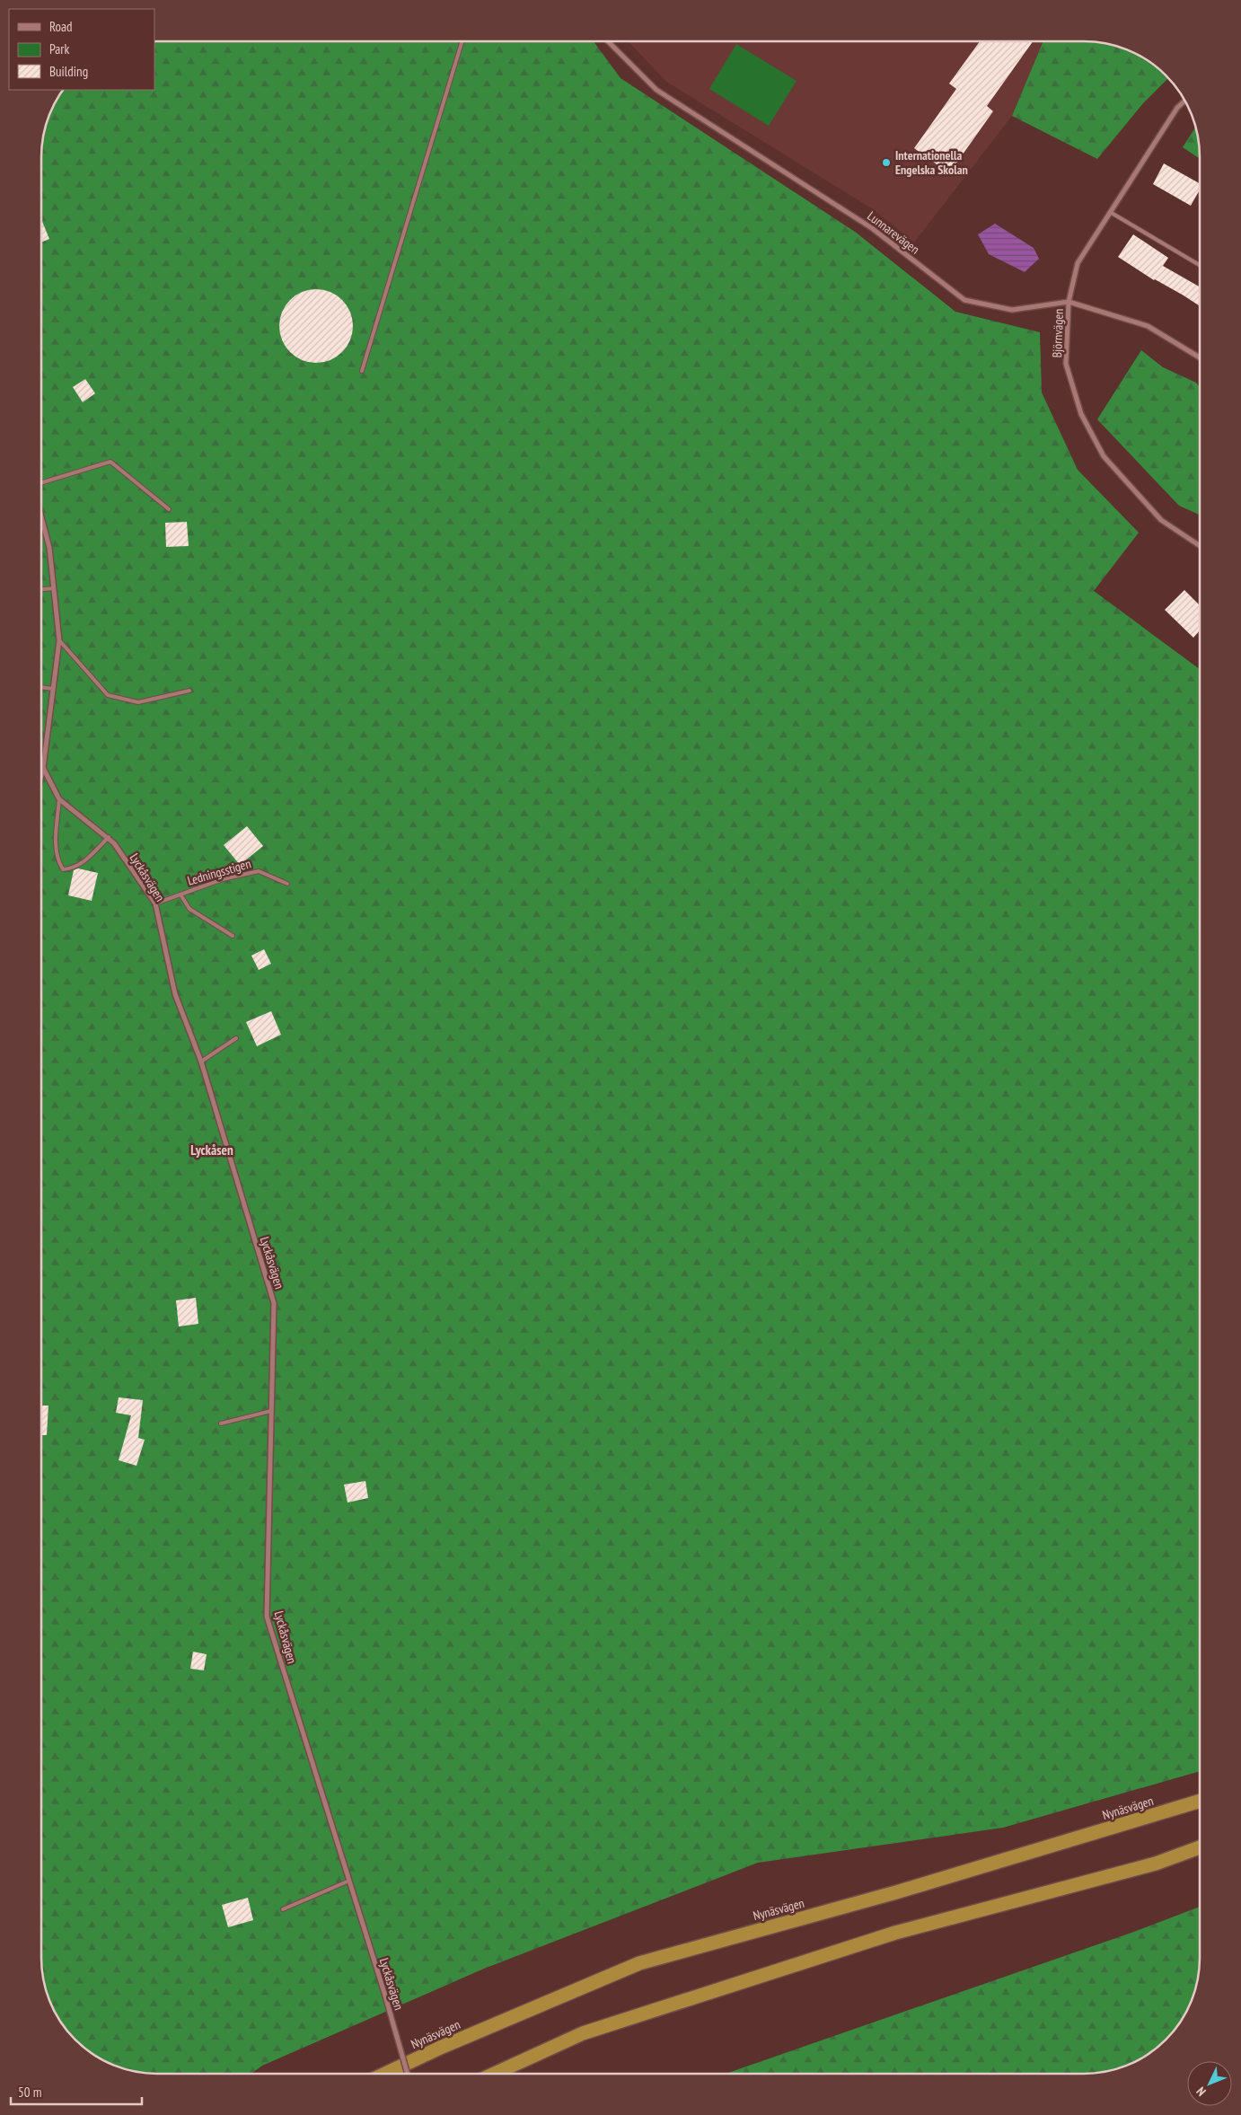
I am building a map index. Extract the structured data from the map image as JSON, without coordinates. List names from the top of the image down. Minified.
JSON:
{"streets":{"highway":["Nynäsvägen"],"street":["Lunnarevägen","Björnvägen","Lyckåsvägen"],"lane":["Ledningsstigen"]},"crossings":[["Lunnarevägen","Björnvägen"],["Ledningsstigen","Lyckåsvägen"]],"districts":["Lyckåsen"],"places":["Internationella Engelska Skolan"],"legend":["Road","Park","Building"],"scale_bar":"50 m","north":"bottom left"}
